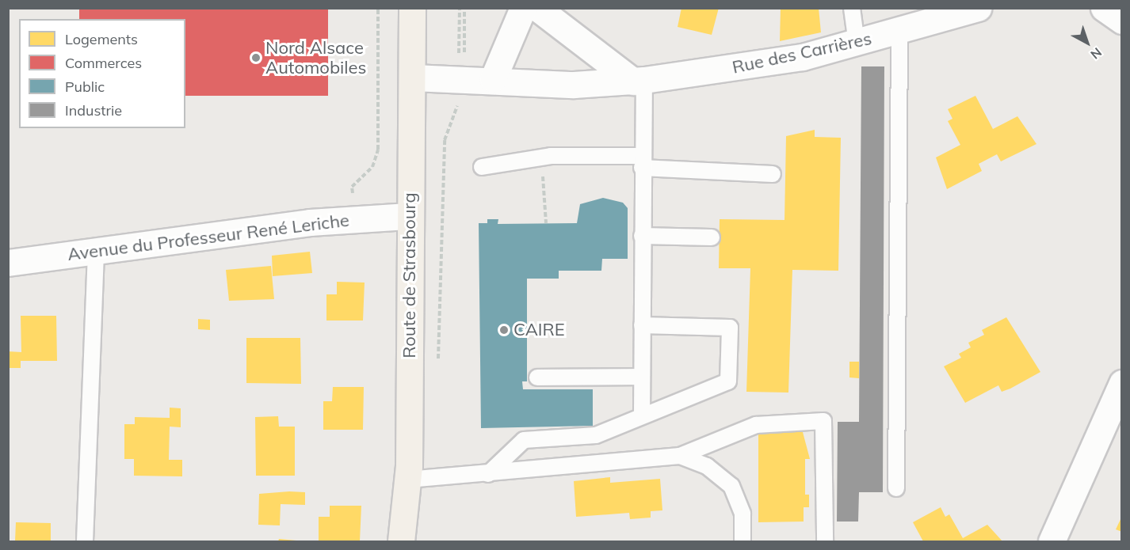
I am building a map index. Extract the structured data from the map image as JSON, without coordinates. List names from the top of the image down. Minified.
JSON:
{"streets":{"main road":["Route de Strasbourg"],"street":["Rue des Carrières","Avenue du Professeur René Leriche"]},"crossings":[["Rue des Carrières","Route de Strasbourg"],["Avenue du Professeur René Leriche","Route de Strasbourg"]],"places":["Nord Alsace Automobiles","CAIRE"],"legend":["Logements","Commerces","Public","Industrie"],"north":"bottom right"}
